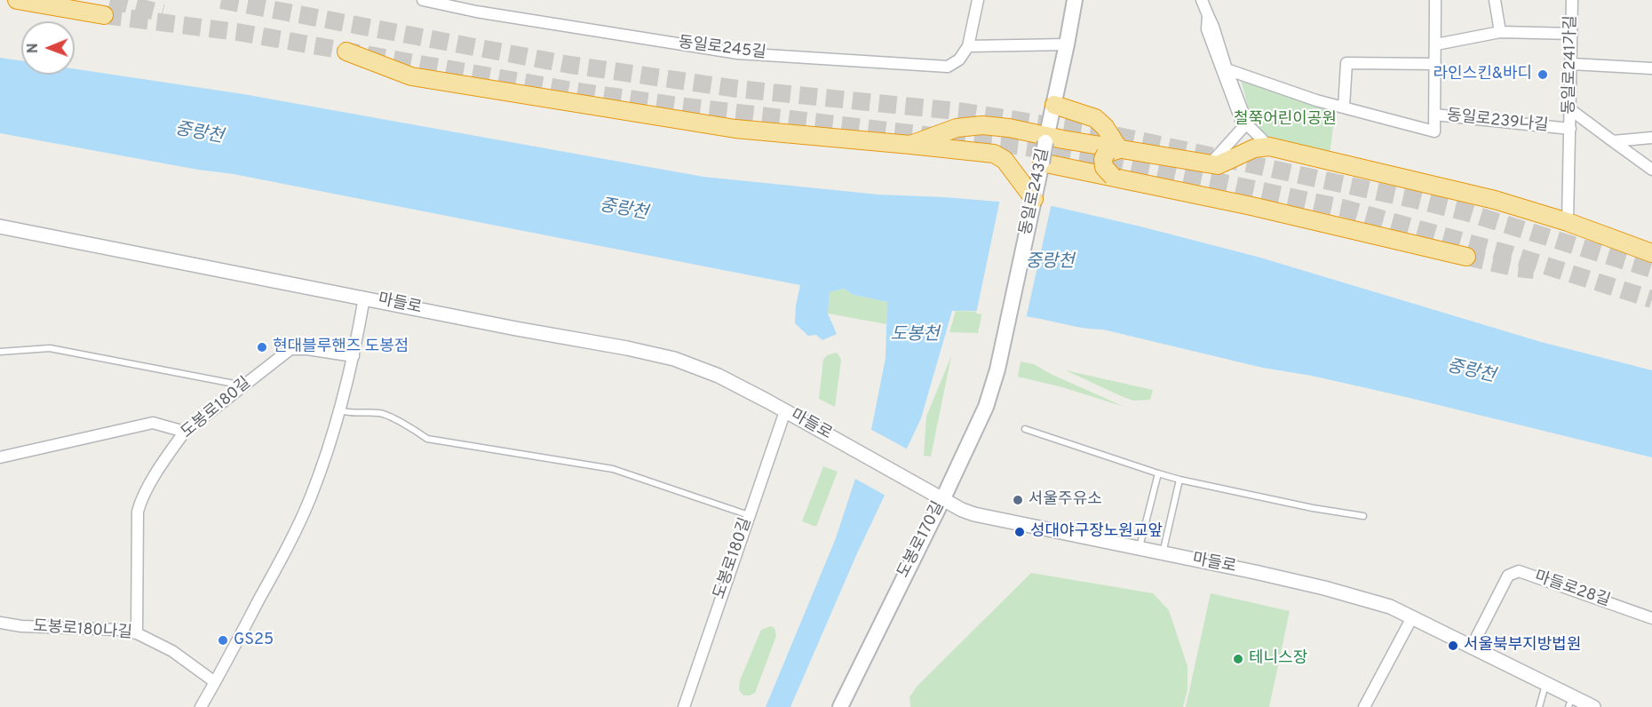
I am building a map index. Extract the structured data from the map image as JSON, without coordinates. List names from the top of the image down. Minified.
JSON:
{"streets":{"main road":["동일로243길","도봉로170길"],"street":["동일로245길","동일로241가길","동일로239나길","마들로","도봉로180길","마들로28길","도봉로180나길"]},"crossings":[["동일로241가길","동일로239나길"],["동일로243길","도봉로170길"],["마들로","도봉로180길"],["마들로","도봉로170길"],["마들로","마들로28길"],["도봉로180길","도봉로180나길"]],"water":["중랑천","도봉천"],"parks":["철쭉어린이공원"],"places":["라인스킨&바디","현대블루핸즈 도봉점","서울주유소","성대야구장노원교앞","GS25","서울북부지방법원","테니스장"],"north":"left"}
